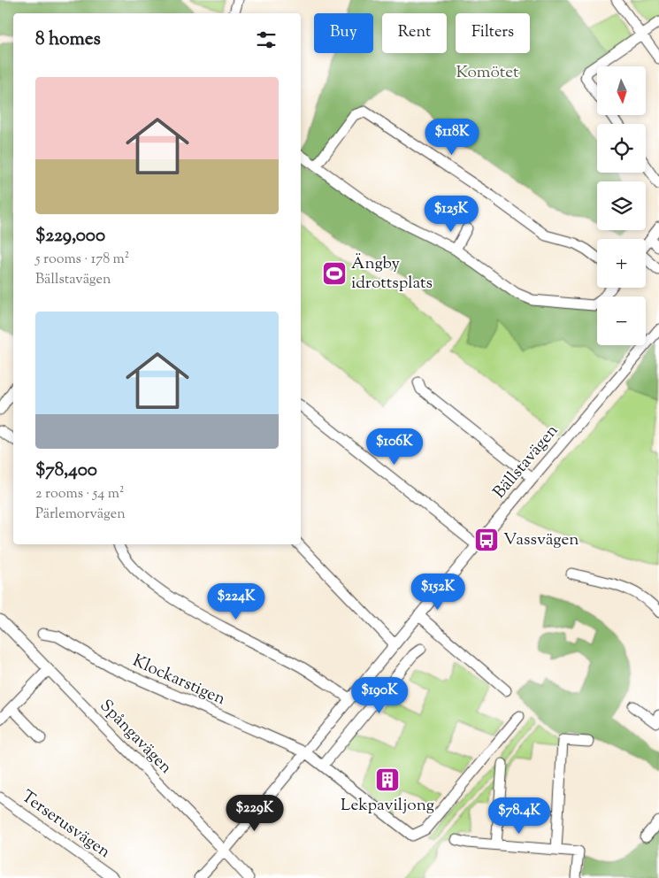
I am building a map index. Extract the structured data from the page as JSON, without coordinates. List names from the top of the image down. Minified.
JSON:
{"streets":{"street":["Bällstavägen","Klockarstigen","Spångavägen","Terserusvägen"]},"crossings":[["Bällstavägen","Klockarstigen"],["Bällstavägen","Spångavägen"]],"parks":["Komötet"],"places":{"sports":["Ängby idrottsplats"],"bus stop":["Vassvägen"],"building":["Lekpaviljong"]},"north":"bottom","page":{"chip":["Buy","Rent","Filters"],"heading":"8 homes","map_buttons":["+","−"],"list":[{"name":"$229,000","note":"5 rooms · 178 m² · Bällstavägen"},{"name":"$78,400","note":"2 rooms · 54 m² · Pärlemorvägen"}],"price":["$118K","$125K","$106K","$152K","$224K","$190K","$229K","$78.4K"]}}
